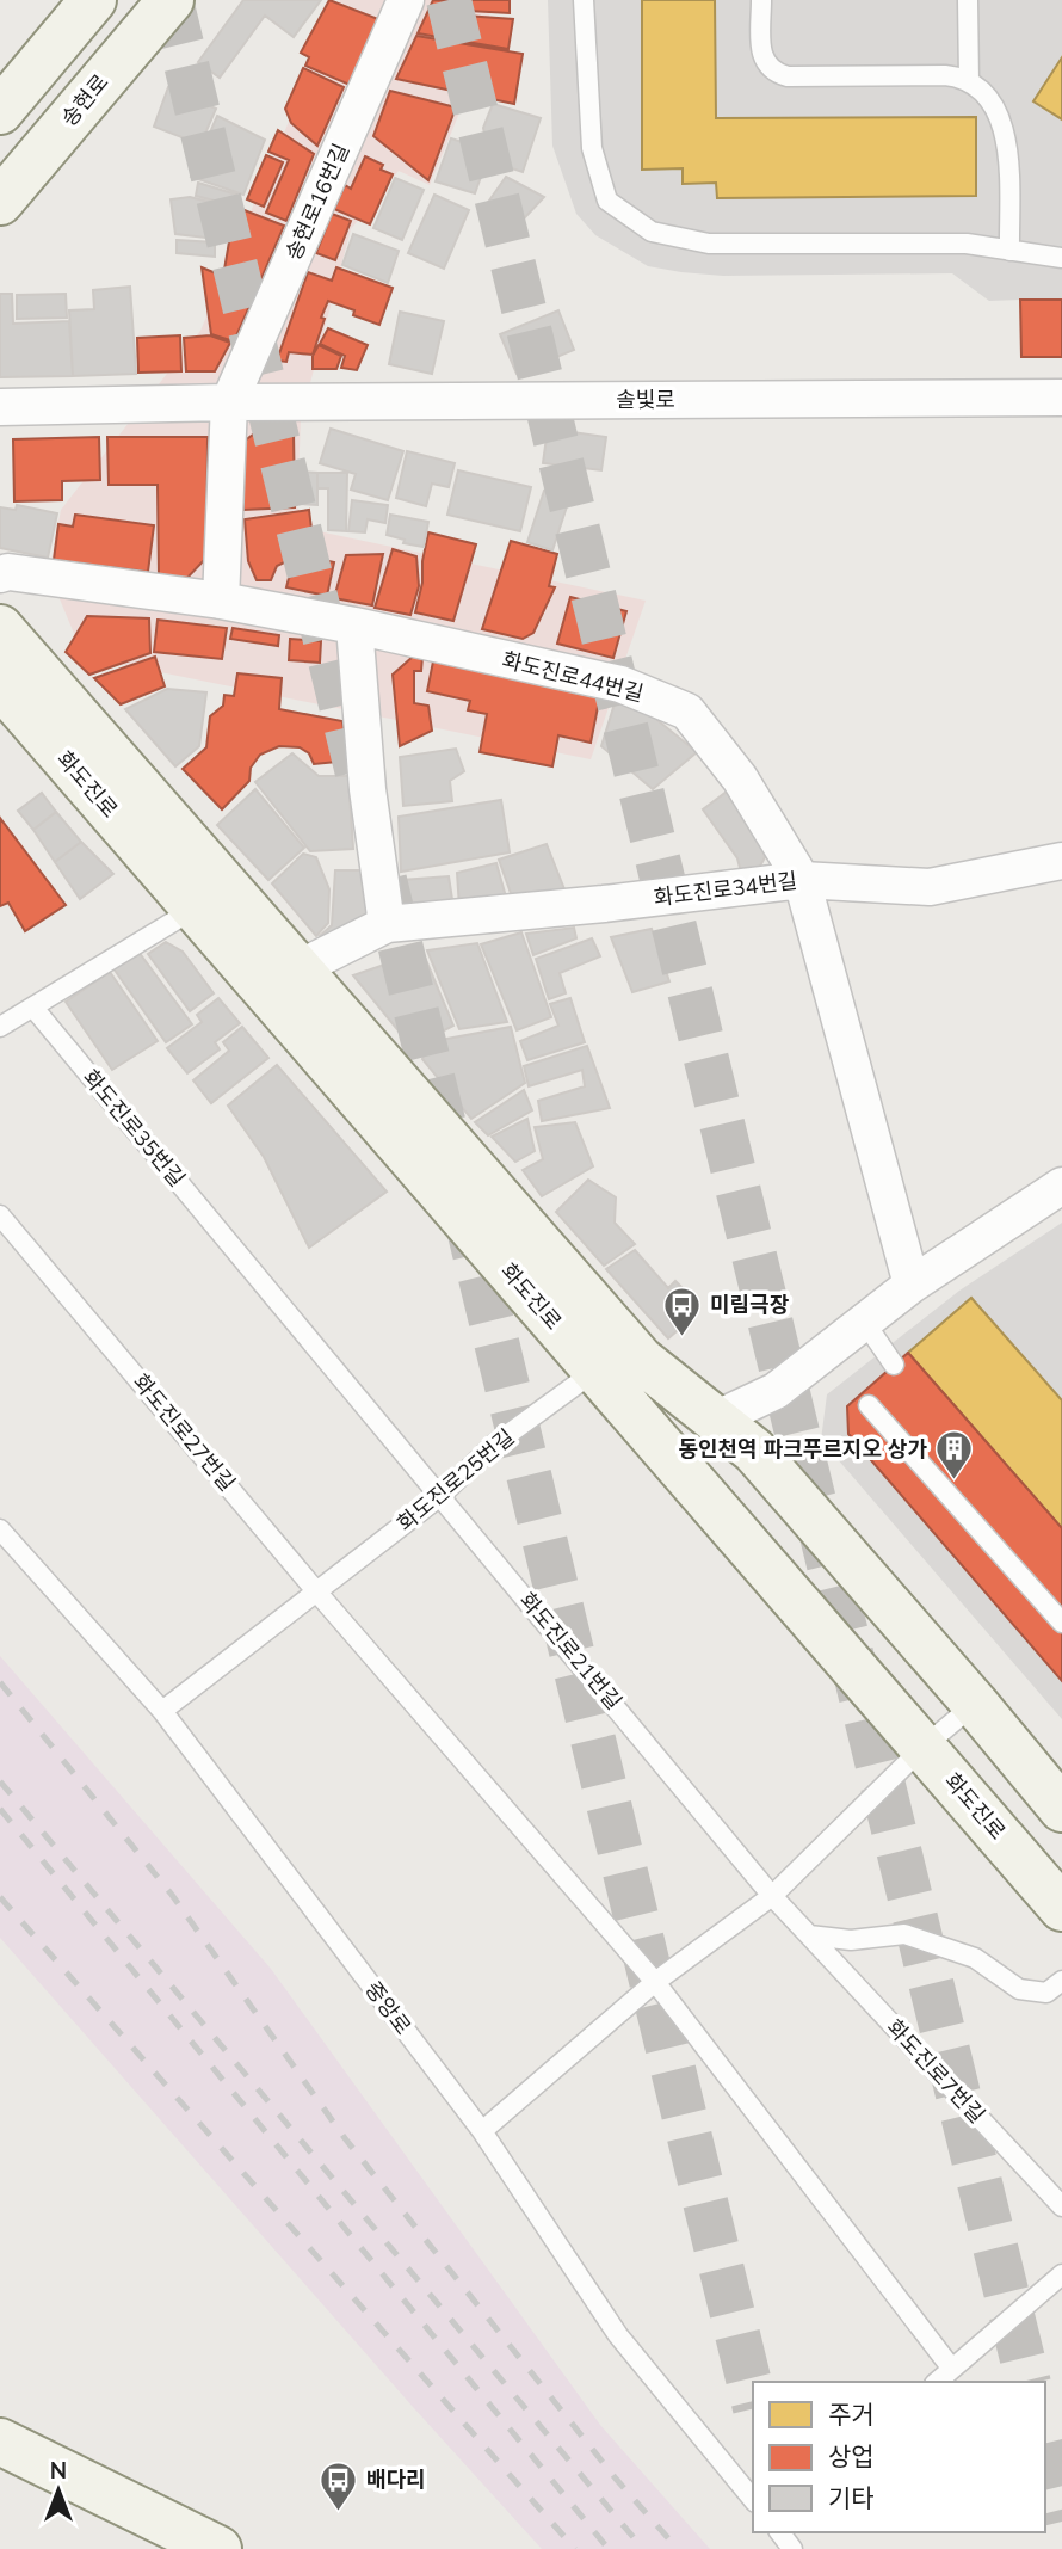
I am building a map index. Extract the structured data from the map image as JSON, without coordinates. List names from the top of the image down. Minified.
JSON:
{"streets":{"street":["송현로","송현로16번길","솔빛로","화도진로44번길","화도진로","화도진로34번길"],"lane":["화도진로35번길","화도진로27번길","화도진로25번길","화도진로21번길","중앙로","화도진로7번길"]},"crossings":[["송현로16번길","솔빛로"],["화도진로44번길","화도진로34번길"],["화도진로","화도진로34번길"],["화도진로","화도진로25번길"],["화도진로35번길","화도진로21번길"],["화도진로27번길","화도진로25번길"],["화도진로25번길","화도진로21번길"],["화도진로25번길","중앙로"]],"places":{"bus stop":["미림극장","배다리"],"building":["동인천역 파크푸르지오 상가"]},"legend":["주거","상업","기타"],"north":"top"}
